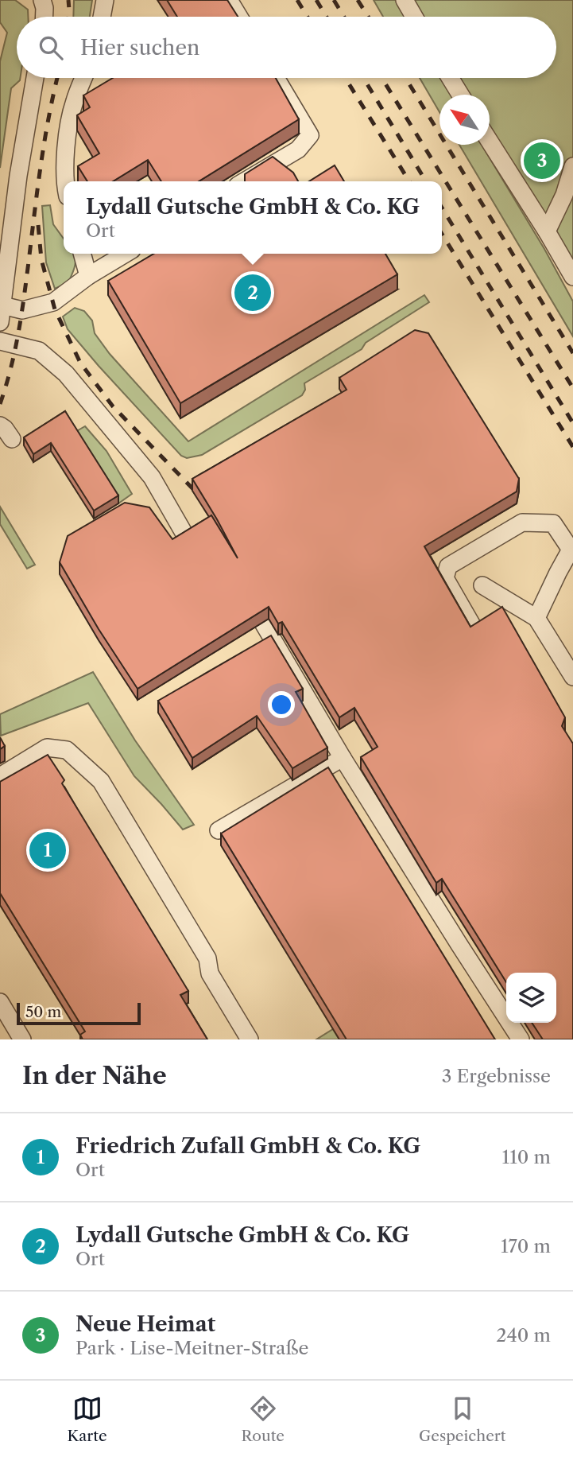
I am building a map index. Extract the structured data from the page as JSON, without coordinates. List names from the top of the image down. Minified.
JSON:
{"scale_bar":"50 m","north":"top left","page":{"search":"Hier suchen","pins":["3","2","1"],"popup":["Lydall Gutsche GmbH & Co. KG","Ort"],"scale":"50 m","heading":["In der Nähe","3 Ergebnisse"],"list":[{"mark":"1","name":"Friedrich Zufall GmbH & Co. KG","note":"Ort","value":"110 m"},{"mark":"2","name":"Lydall Gutsche GmbH & Co. KG","note":"Ort","value":"170 m"},{"mark":"3","name":"Neue Heimat","note":"Park · Lise-Meitner-Straße","value":"240 m"}],"nav":["Karte","Route","Gespeichert"]}}
